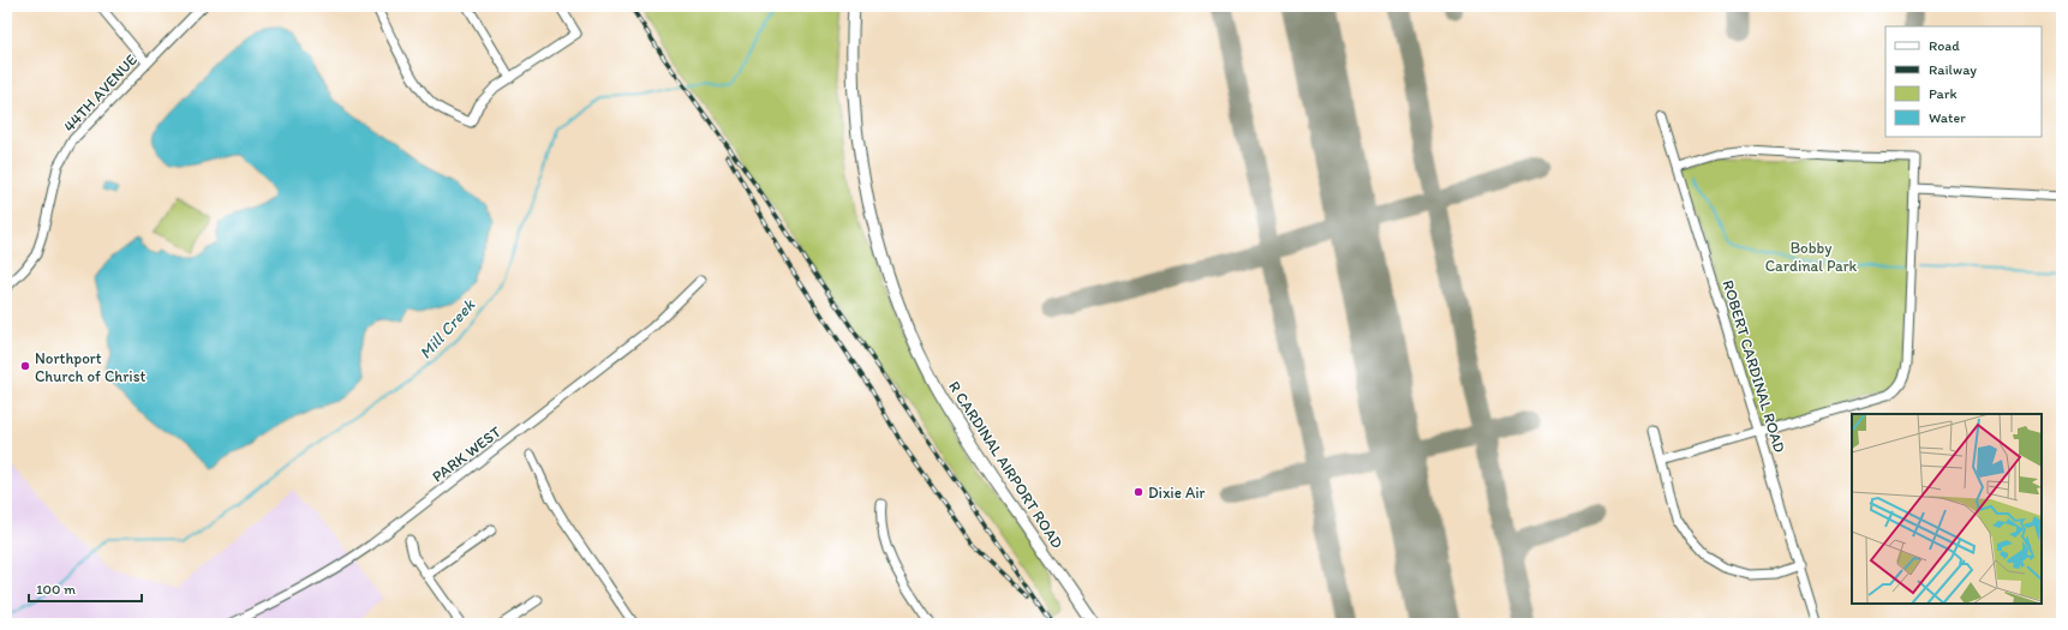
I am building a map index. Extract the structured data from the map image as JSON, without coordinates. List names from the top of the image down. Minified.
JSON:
{"streets":{"main road":["R CARDINAL AIRPORT ROAD"],"street":["44TH AVENUE","ROBERT CARDINAL ROAD","PARK WEST"]},"water":["Mill Creek"],"parks":["Bobby Cardinal Park"],"places":["Northport Church of Christ","Dixie Air"],"legend":["Road","Railway","Park","Water"],"scale_bar":"100 m"}
